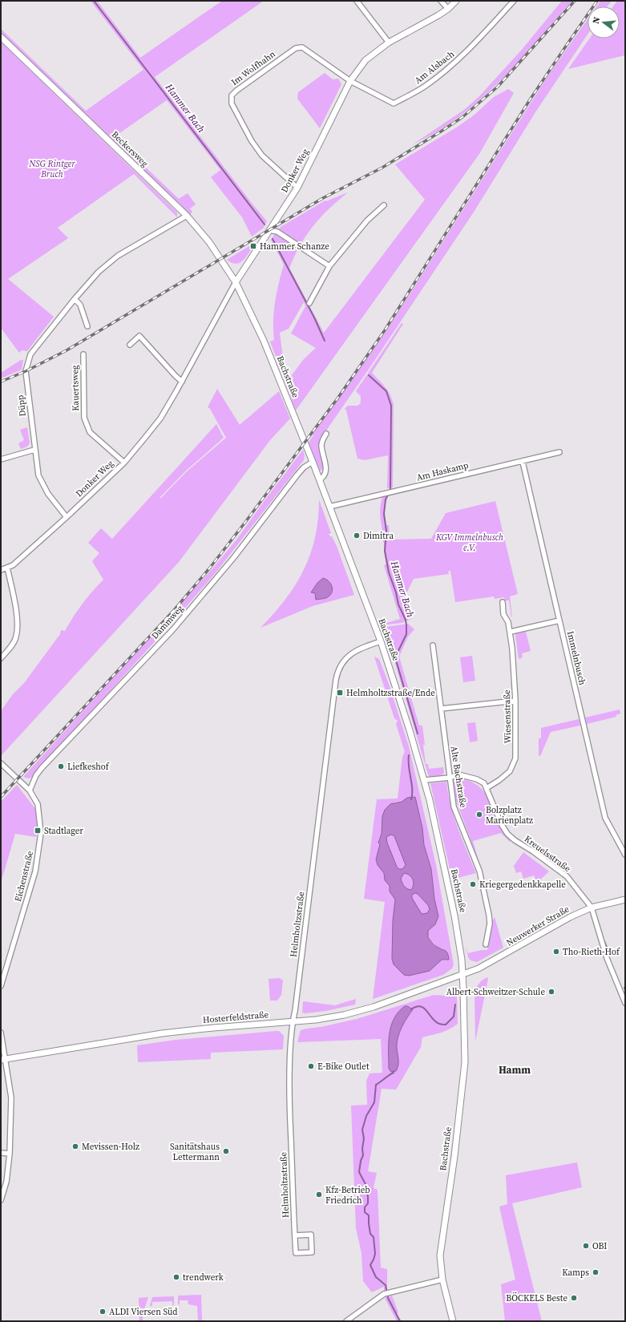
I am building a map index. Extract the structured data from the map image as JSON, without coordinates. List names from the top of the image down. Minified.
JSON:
{"streets":{"street":["Am Alsbach","Im Wolfhahn","Beckersweg","Donker Weg","Bachstraße","Kauertsweg","Düpp","Am Haskamp","Dammweg","Immelnbusch","Wiesenstraße","Alte Bachstraße","Kreuelsstraße","Eichenstraße","Helmholtzstraße","Neuwerker Straße","Hosterfeldstraße"]},"crossings":[["Am Alsbach","Im Wolfhahn"],["Am Alsbach","Donker Weg"],["Im Wolfhahn","Donker Weg"],["Beckersweg","Donker Weg"],["Beckersweg","Bachstraße"],["Beckersweg","Düpp"],["Donker Weg","Bachstraße"],["Donker Weg","Kauertsweg"],["Donker Weg","Düpp"],["Bachstraße","Am Haskamp"],["Bachstraße","Dammweg"],["Bachstraße","Helmholtzstraße"],["Bachstraße","Neuwerker Straße"],["Bachstraße","Hosterfeldstraße"],["Am Haskamp","Immelnbusch"],["Dammweg","Eichenstraße"],["Wiesenstraße","Kreuelsstraße"],["Kreuelsstraße","Neuwerker Straße"],["Helmholtzstraße","Hosterfeldstraße"],["Neuwerker Straße","Hosterfeldstraße"]],"districts":["Hamm"],"water":["Hammer Bach"],"parks":["NSG Rintger Bruch","KGV Immelnbusch e.V."],"places":{"transit":["Hammer Schanze","Helmholtzstraße/Ende","Stadtlager"],"other":["Dimitra","Liefkeshof","Bolzplatz Marienplatz","Kriegergedenkkapelle","Tho-Rieth-Hof","Albert-Schweitzer-Schule","E-Bike Outlet","Mevissen-Holz","Sanitätshaus Lettermann","Kfz-Betrieb Friedrich","OBI","Kamps","trendwerk","BÖCKELS Beste","ALDI Viersen Süd"]},"north":"left"}
